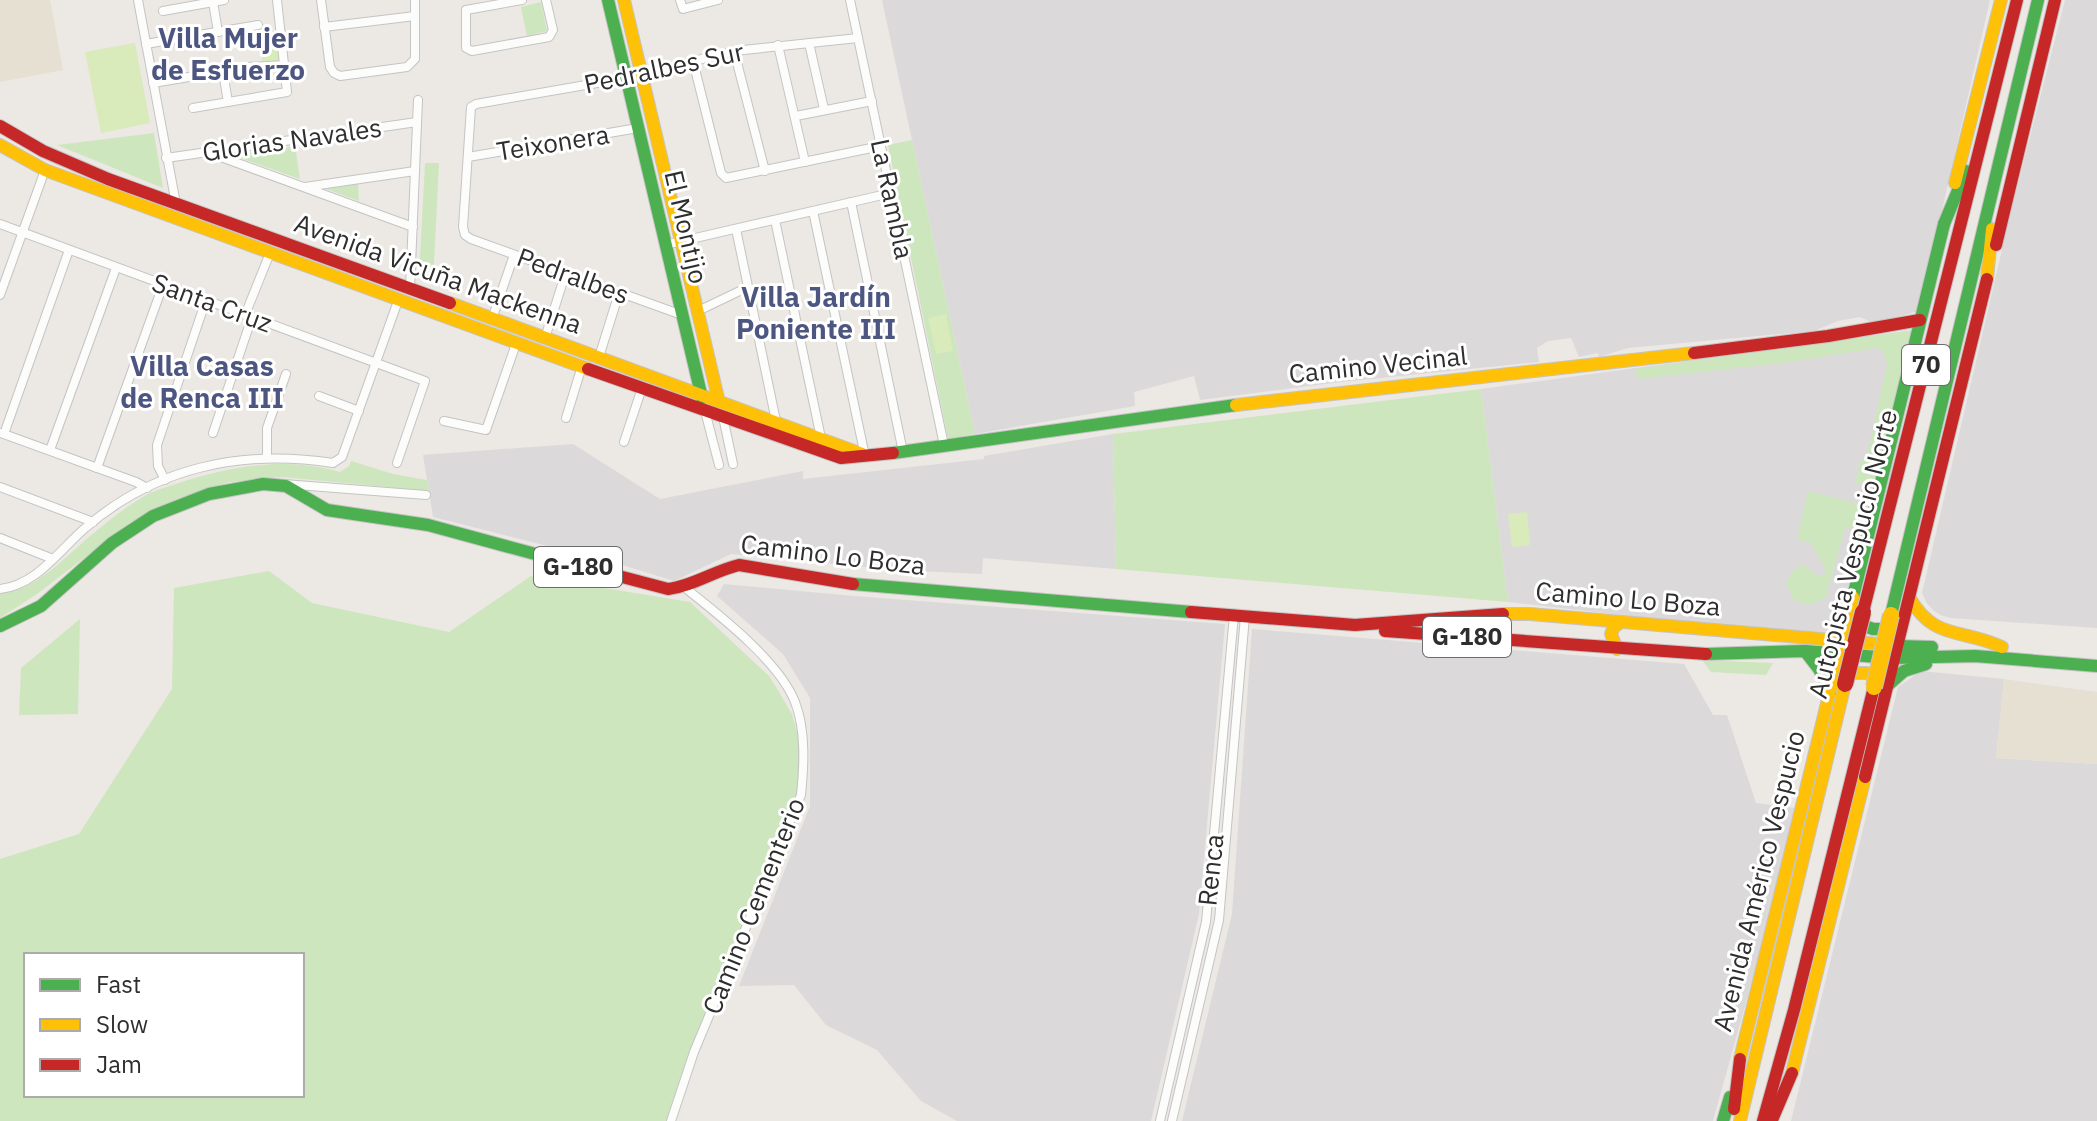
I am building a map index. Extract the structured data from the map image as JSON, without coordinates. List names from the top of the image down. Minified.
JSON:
{"streets":{"main road":["El Montijo","Avenida Vicuña Mackenna","Camino Vecinal","70","Autopista Vespucio Norte","Camino Lo Boza","G-180","Avenida Américo Vespucio"],"street":["Pedralbes Sur","Glorias Navales","Teixonera","La Rambla","Pedralbes","Santa Cruz","Renca","Camino Cementerio"]},"crossings":[["Pedralbes Sur","Teixonera"],["Pedralbes Sur","La Rambla"],["Pedralbes Sur","El Montijo"],["Pedralbes Sur","Pedralbes"],["Teixonera","El Montijo"],["Teixonera","Pedralbes"],["La Rambla","Camino Vecinal"],["El Montijo","Avenida Vicuña Mackenna"],["El Montijo","Pedralbes"],["El Montijo","Camino Vecinal"],["Avenida Vicuña Mackenna","Camino Vecinal"],["Camino Vecinal","Avenida Américo Vespucio"],["Autopista Vespucio Norte","Avenida Américo Vespucio"],["Camino Lo Boza","G-180"],["Camino Lo Boza","Renca"],["Camino Lo Boza","Avenida Américo Vespucio"],["Camino Lo Boza","Camino Cementerio"]],"districts":["Villa Mujer de Esfuerzo","Villa Jardín Poniente III","Villa Casas de Renca III"],"legend":["Fast","Slow","Jam"]}
